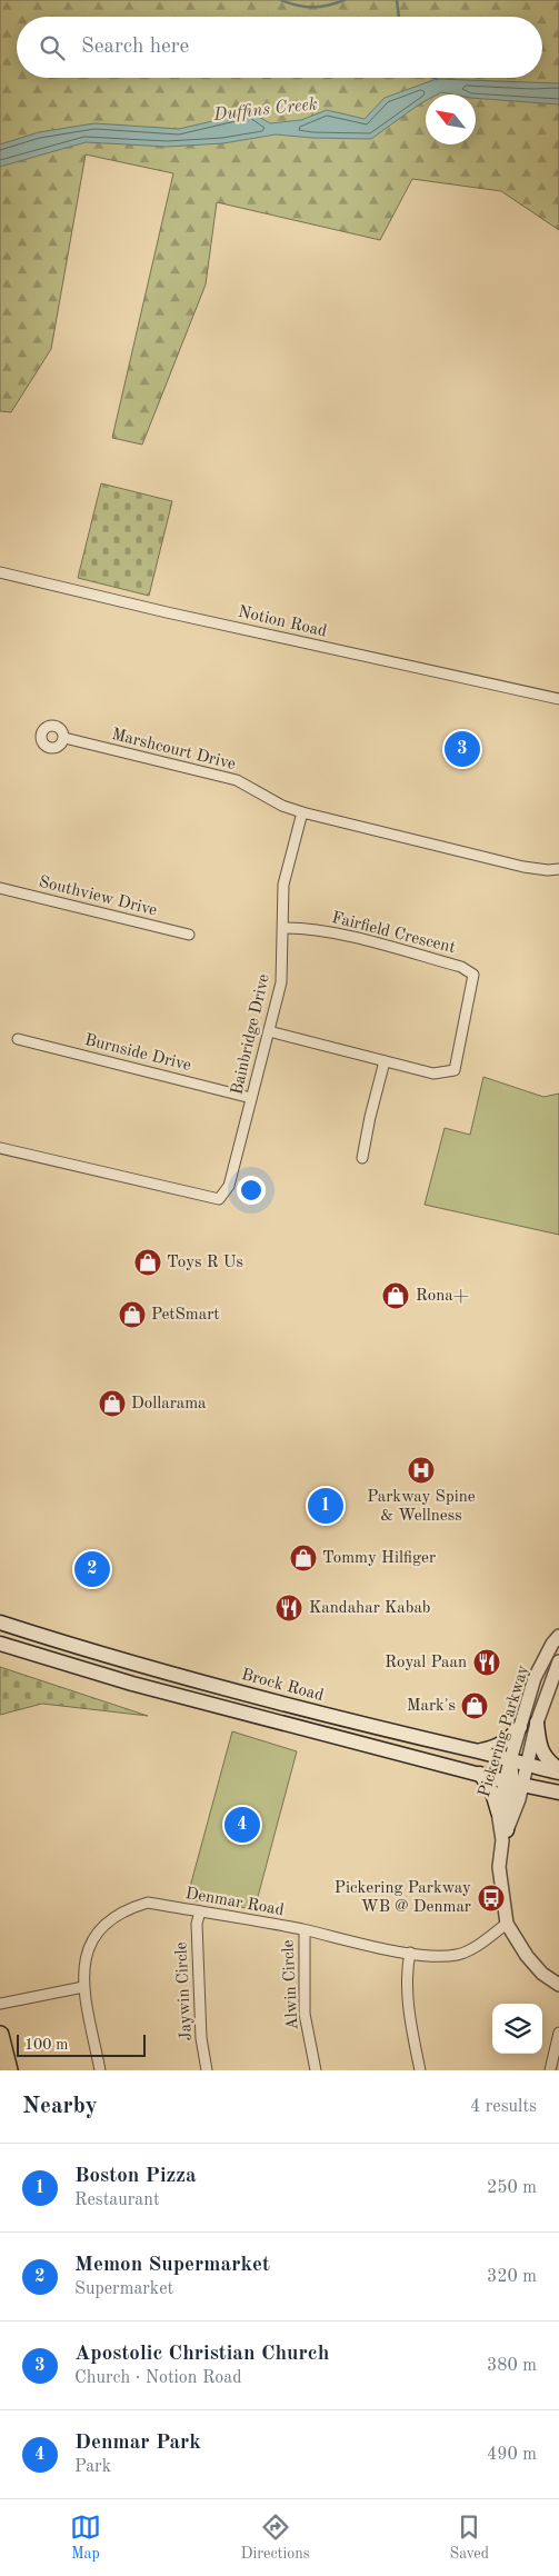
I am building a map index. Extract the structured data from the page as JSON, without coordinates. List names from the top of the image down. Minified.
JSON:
{"streets":{"main road":["Brock Road"],"street":["Notion Road","Marshcourt Drive","Southview Drive","Fairfield Crescent","Bainbridge Drive","Burnside Drive","Pickering Parkway","Denmar Road","Alwin Circle","Jaywin Circle"]},"crossings":[["Marshcourt Drive","Bainbridge Drive"],["Fairfield Crescent","Bainbridge Drive"],["Bainbridge Drive","Burnside Drive"],["Brock Road","Pickering Parkway"],["Pickering Parkway","Denmar Road"],["Denmar Road","Alwin Circle"],["Denmar Road","Jaywin Circle"]],"water":["Duffins Creek"],"places":{"shop":["Toys R Us","Rona+","PetSmart","Dollarama","Tommy Hilfiger","Mark's"],"hospital":["Parkway Spine & Wellness"],"restaurant":["Kandahar Kabab","Royal Paan"],"bus stop":["Pickering Parkway WB @ Denmar"]},"scale_bar":"100 m","north":"top left","page":{"search":"Search here","pins":["3","1","2","4"],"scale":"100 m","heading":["Nearby","4 results"],"list":[{"mark":"1","name":"Boston Pizza","note":"Restaurant","value":"250 m"},{"mark":"2","name":"Memon Supermarket","note":"Supermarket","value":"320 m"},{"mark":"3","name":"Apostolic Christian Church","note":"Church · Notion Road","value":"380 m"},{"mark":"4","name":"Denmar Park","note":"Park","value":"490 m"}],"nav":["Map","Directions","Saved"]}}
